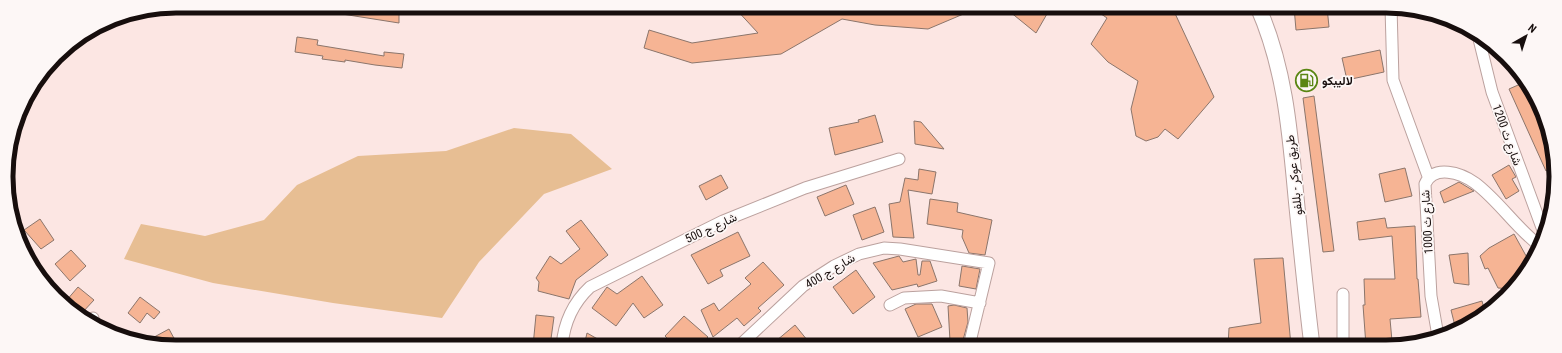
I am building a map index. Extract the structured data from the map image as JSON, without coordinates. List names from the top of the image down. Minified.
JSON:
{"streets":{"street":["شارع ث 1200","طريق عوكر - بللفو","شارع ث 1000","شارع ج 500","شارع ج 400"]},"places":{"fuel station":["لاليبكو"]},"north":"top right"}
